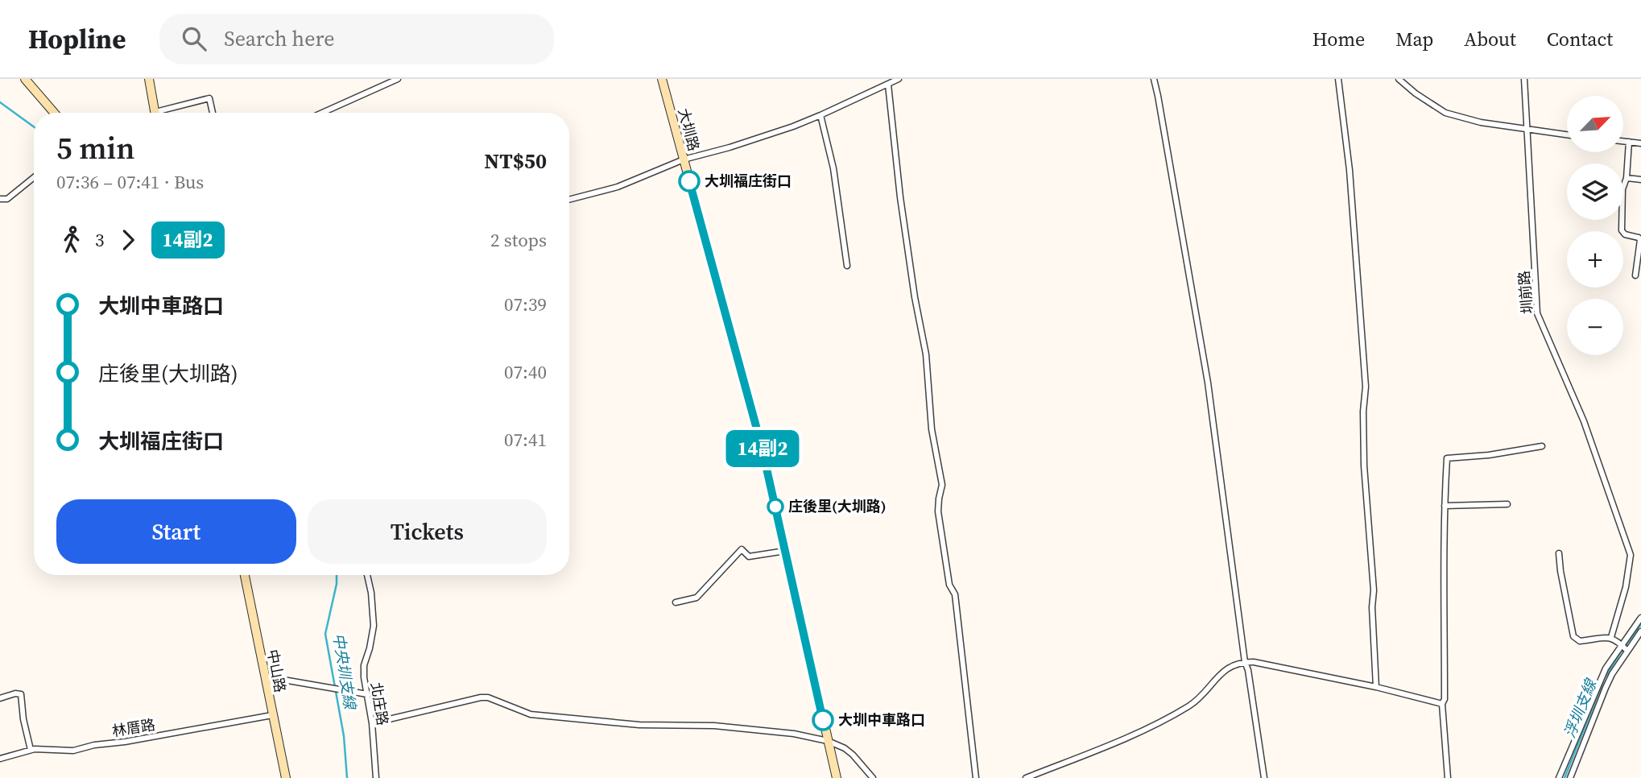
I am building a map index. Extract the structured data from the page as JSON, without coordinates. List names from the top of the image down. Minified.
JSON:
{"streets":{"street":["大圳路","圳前路","中山路","北庄路","林厝路"]},"crossings":[["中山路","林厝路"]],"water":["中央圳支線","浮圳支線"],"places":["大圳福庄街口","庄後里(大圳路)","大圳中車路口"],"lines":["bus line 14副2"],"north":"top right","page":{"header":"Hopline","search":"Search here","nav":["Home","Map","About","Contact"],"on_map":"14副2","map_buttons":["+","−"],"heading":["5 min","07:36 – 07:41 · Bus","NT$50"],"legs":["3","14副2","2 stops"],"list":[{"name":"大圳中車路口","value":"07:39"},{"name":"庄後里(大圳路)","value":"07:40"},{"name":"大圳福庄街口","value":"07:41"}],"buttons":["Start","Tickets"]}}
